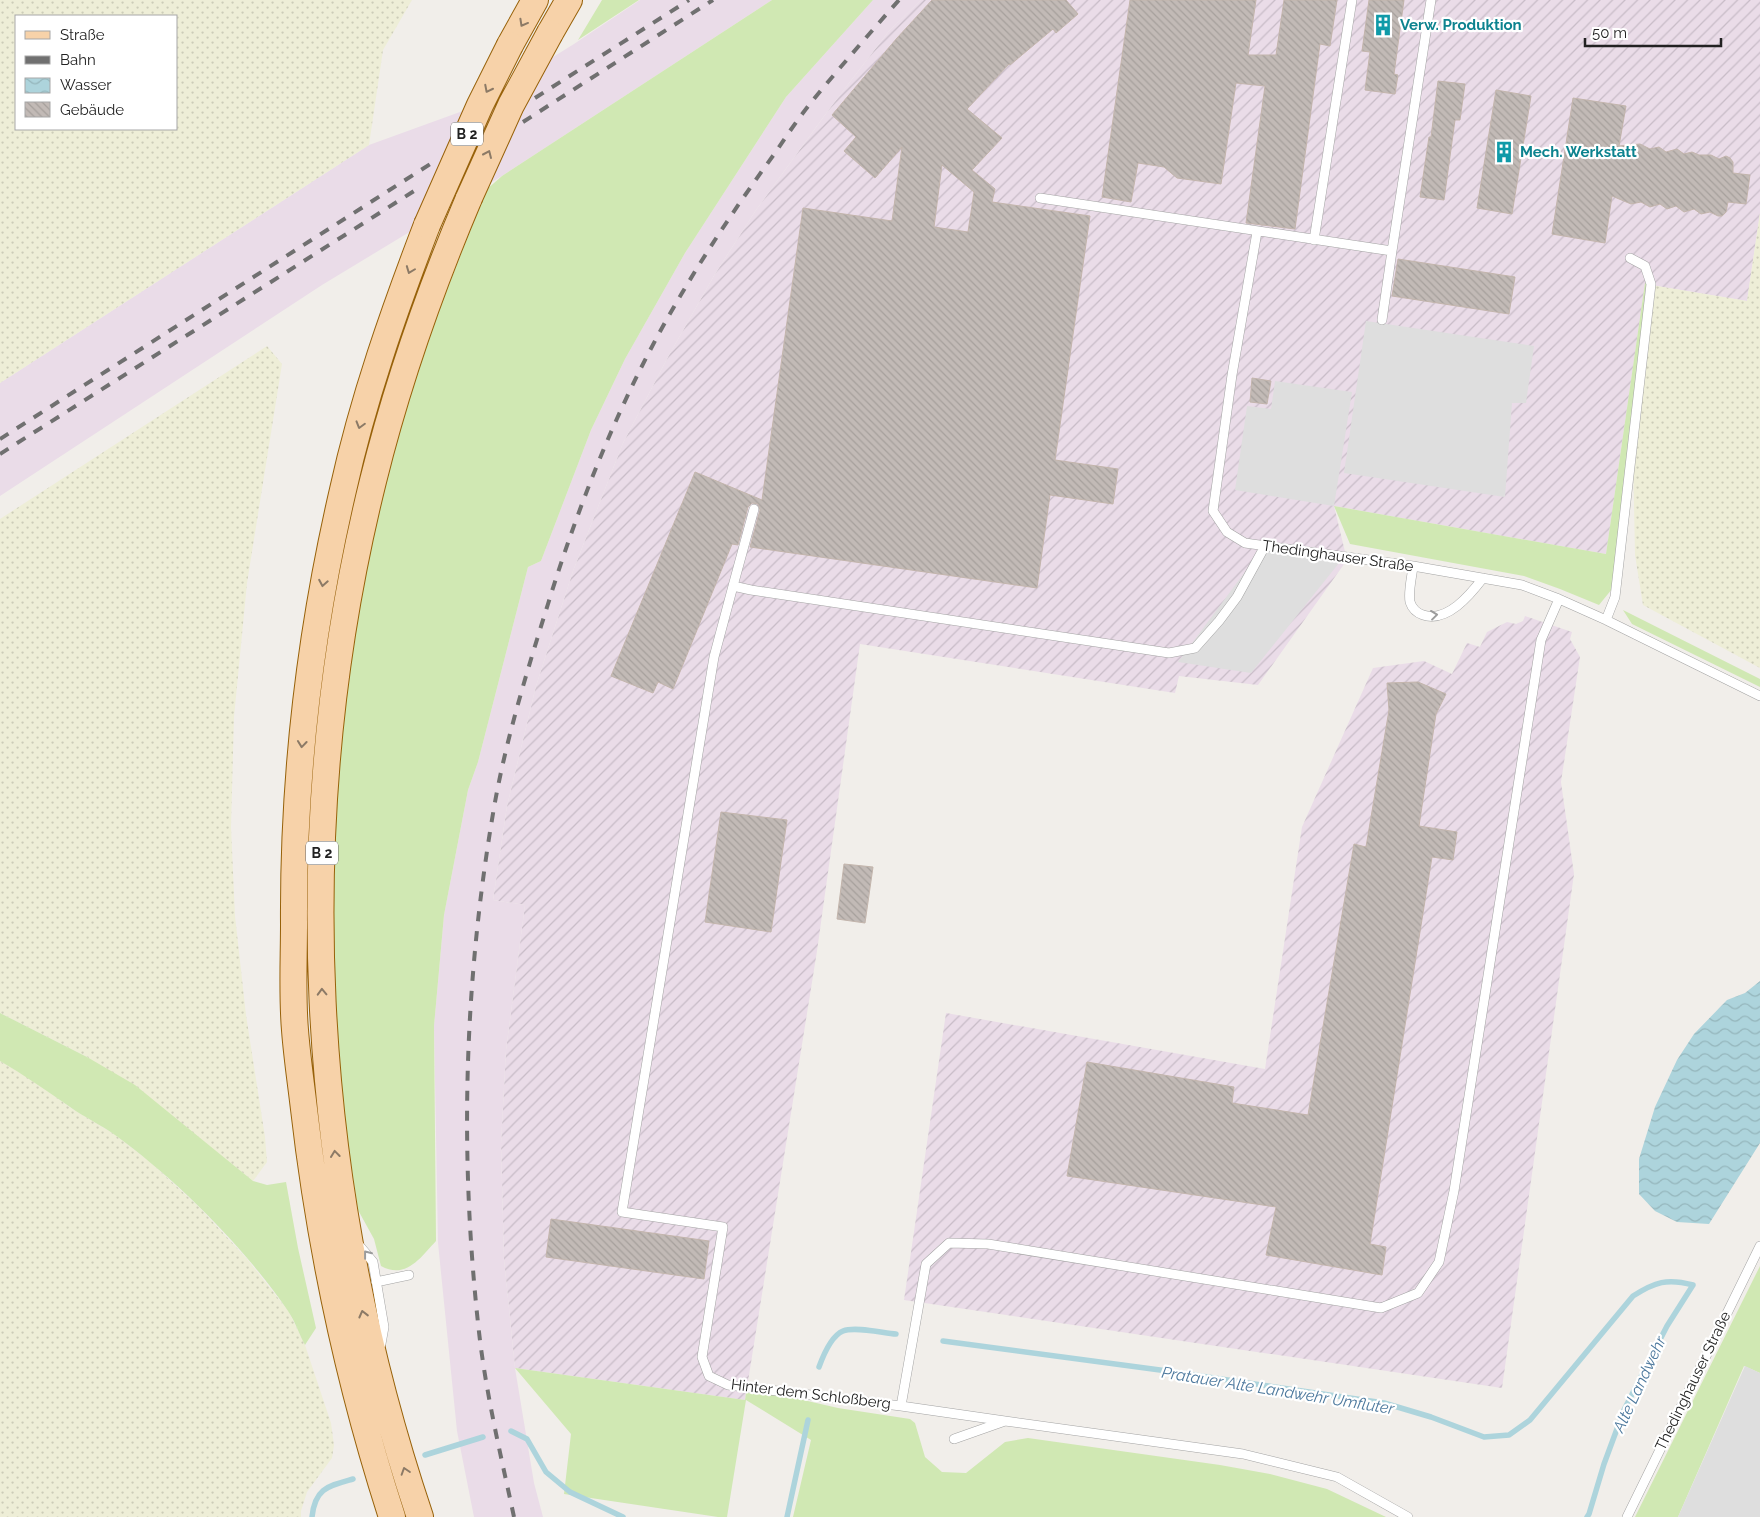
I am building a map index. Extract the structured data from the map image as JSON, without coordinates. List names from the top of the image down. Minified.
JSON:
{"streets":{"main road":["B 2"],"lane":["Thedinghauser Straße","Hinter dem Schloßberg"]},"water":["Alte Landwehr","Pratauer Alte Landwehr Umfluter"],"places":{"building":["Verw. Produktion","Mech. Werkstatt"]},"legend":["Straße","Bahn","Wasser","Gebäude"],"scale_bar":"50 m"}
